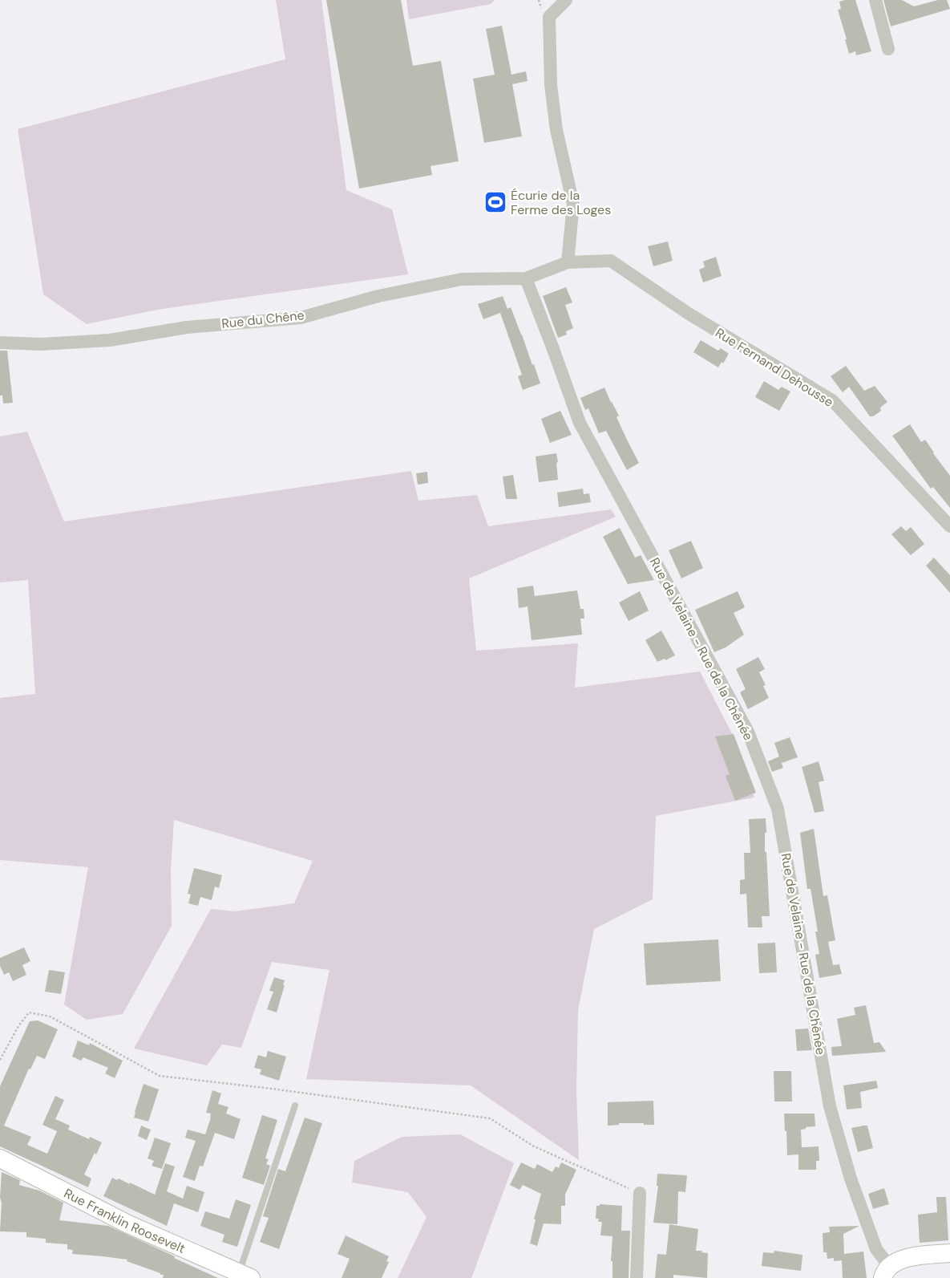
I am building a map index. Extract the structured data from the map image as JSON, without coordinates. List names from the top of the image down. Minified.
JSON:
{"streets":{"main road":["Rue Franklin Roosevelt"],"street":["Rue du Chêne","Rue Fernand Dehousse","Rue de Velaine - Rue de la Chênée"]},"crossings":[["Rue du Chêne","Rue Fernand Dehousse"],["Rue du Chêne","Rue de Velaine - Rue de la Chênée"]],"places":{"sports":["Écurie de la Ferme des Loges"]}}
